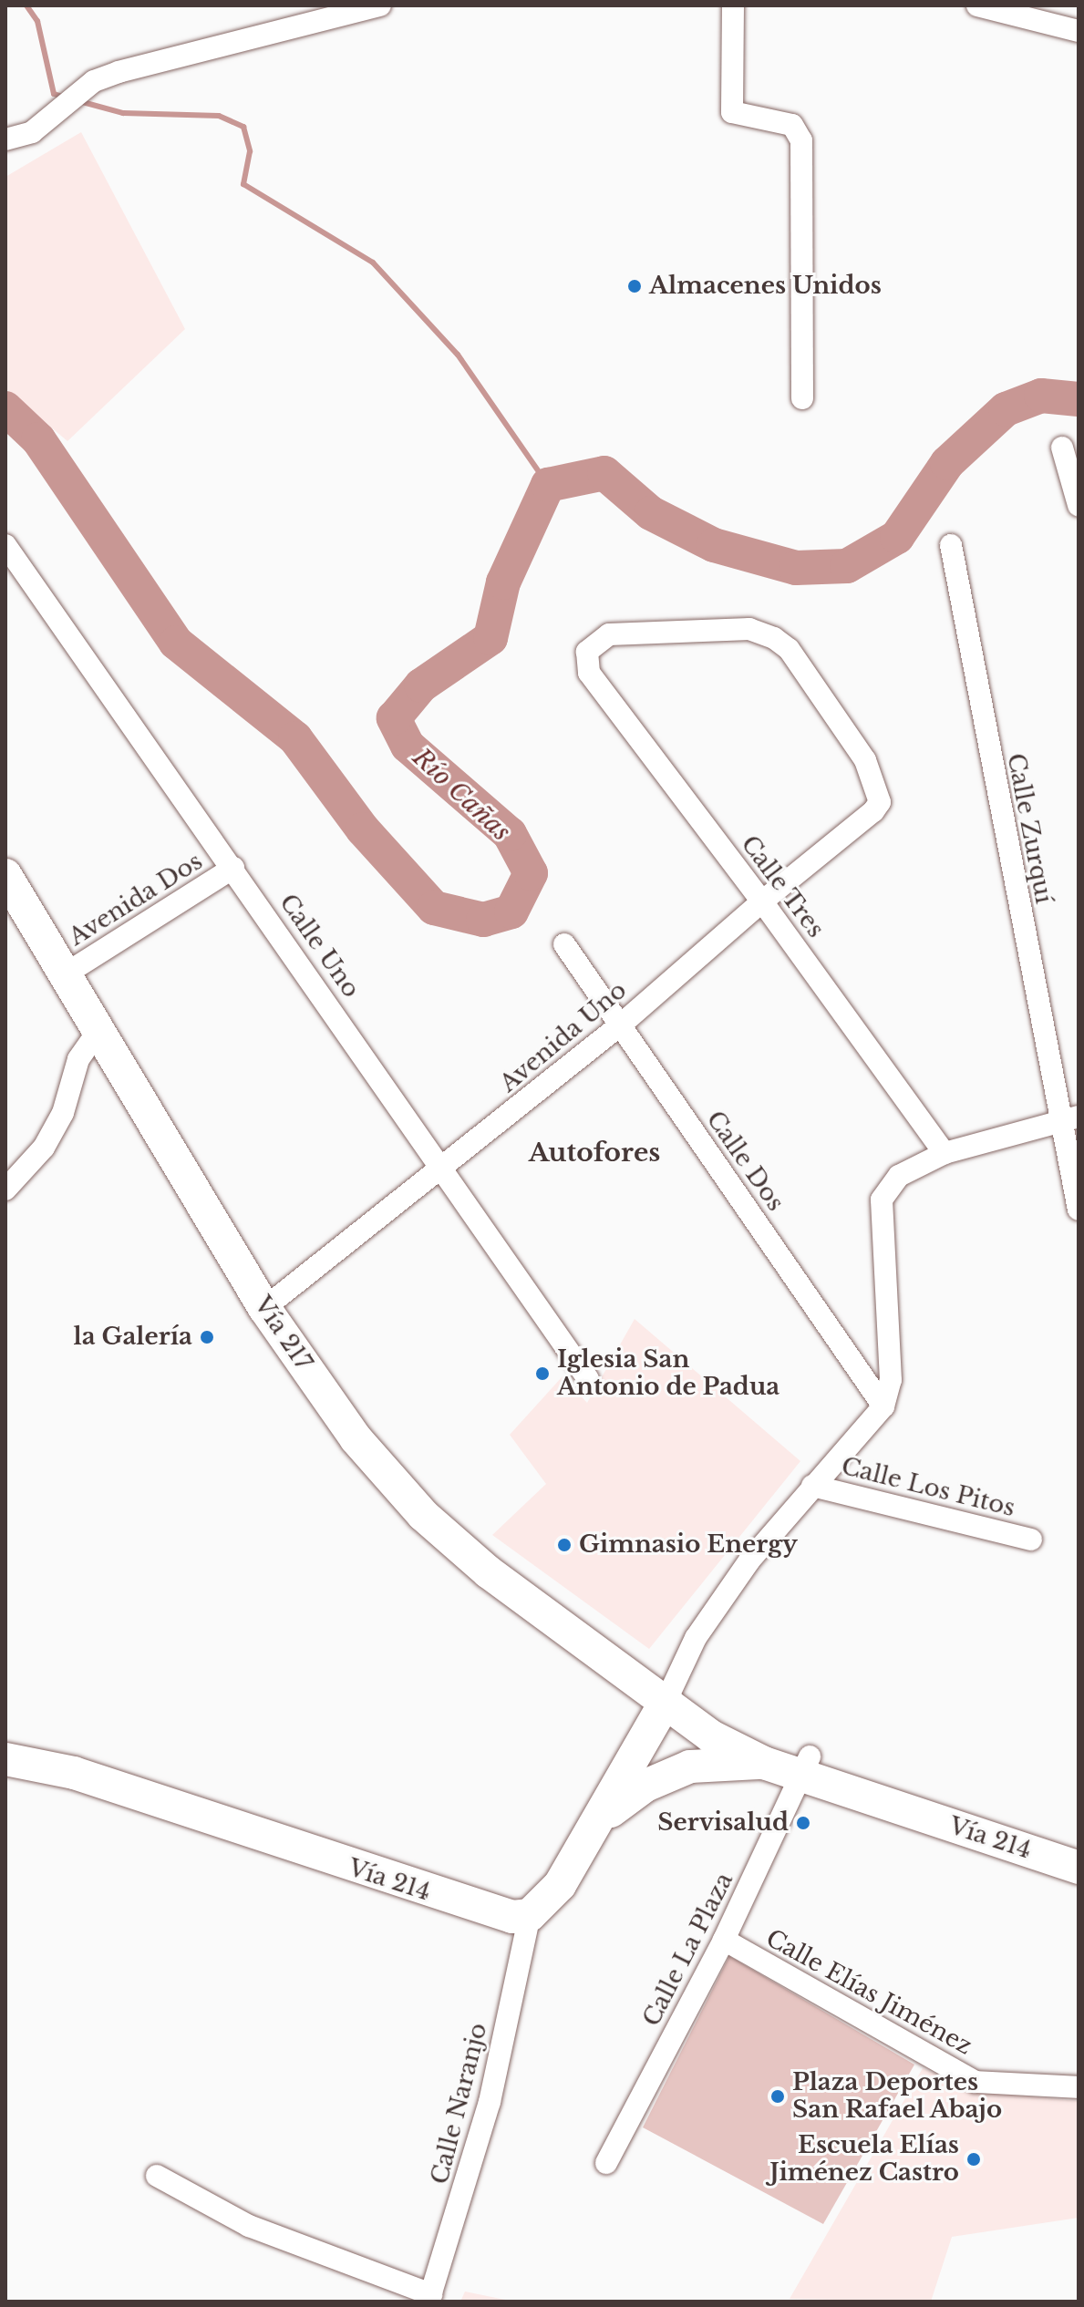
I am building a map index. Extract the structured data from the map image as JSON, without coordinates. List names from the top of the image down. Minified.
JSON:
{"streets":{"main road":["Vía 217","Vía 214"],"street":["Calle Zurquí","Calle Tres","Avenida Dos","Calle Uno","Avenida Uno","Calle Dos","Calle Los Pitos","Calle La Plaza","Calle Elías Jiménez","Calle Naranjo"]},"crossings":[["Calle Tres","Avenida Uno"],["Avenida Dos","Calle Uno"],["Avenida Dos","Vía 217"],["Calle Uno","Avenida Uno"],["Avenida Uno","Calle Dos"],["Avenida Uno","Vía 217"],["Vía 217","Vía 214"],["Vía 214","Calle La Plaza"],["Vía 214","Calle Naranjo"],["Calle La Plaza","Calle Elías Jiménez"]],"districts":["Autofores"],"water":["Río Cañas"],"places":["Almacenes Unidos","la Galería","Iglesia San Antonio de Padua","Gimnasio Energy","Servisalud","Plaza Deportes San Rafael Abajo","Escuela Elías Jiménez Castro"]}
